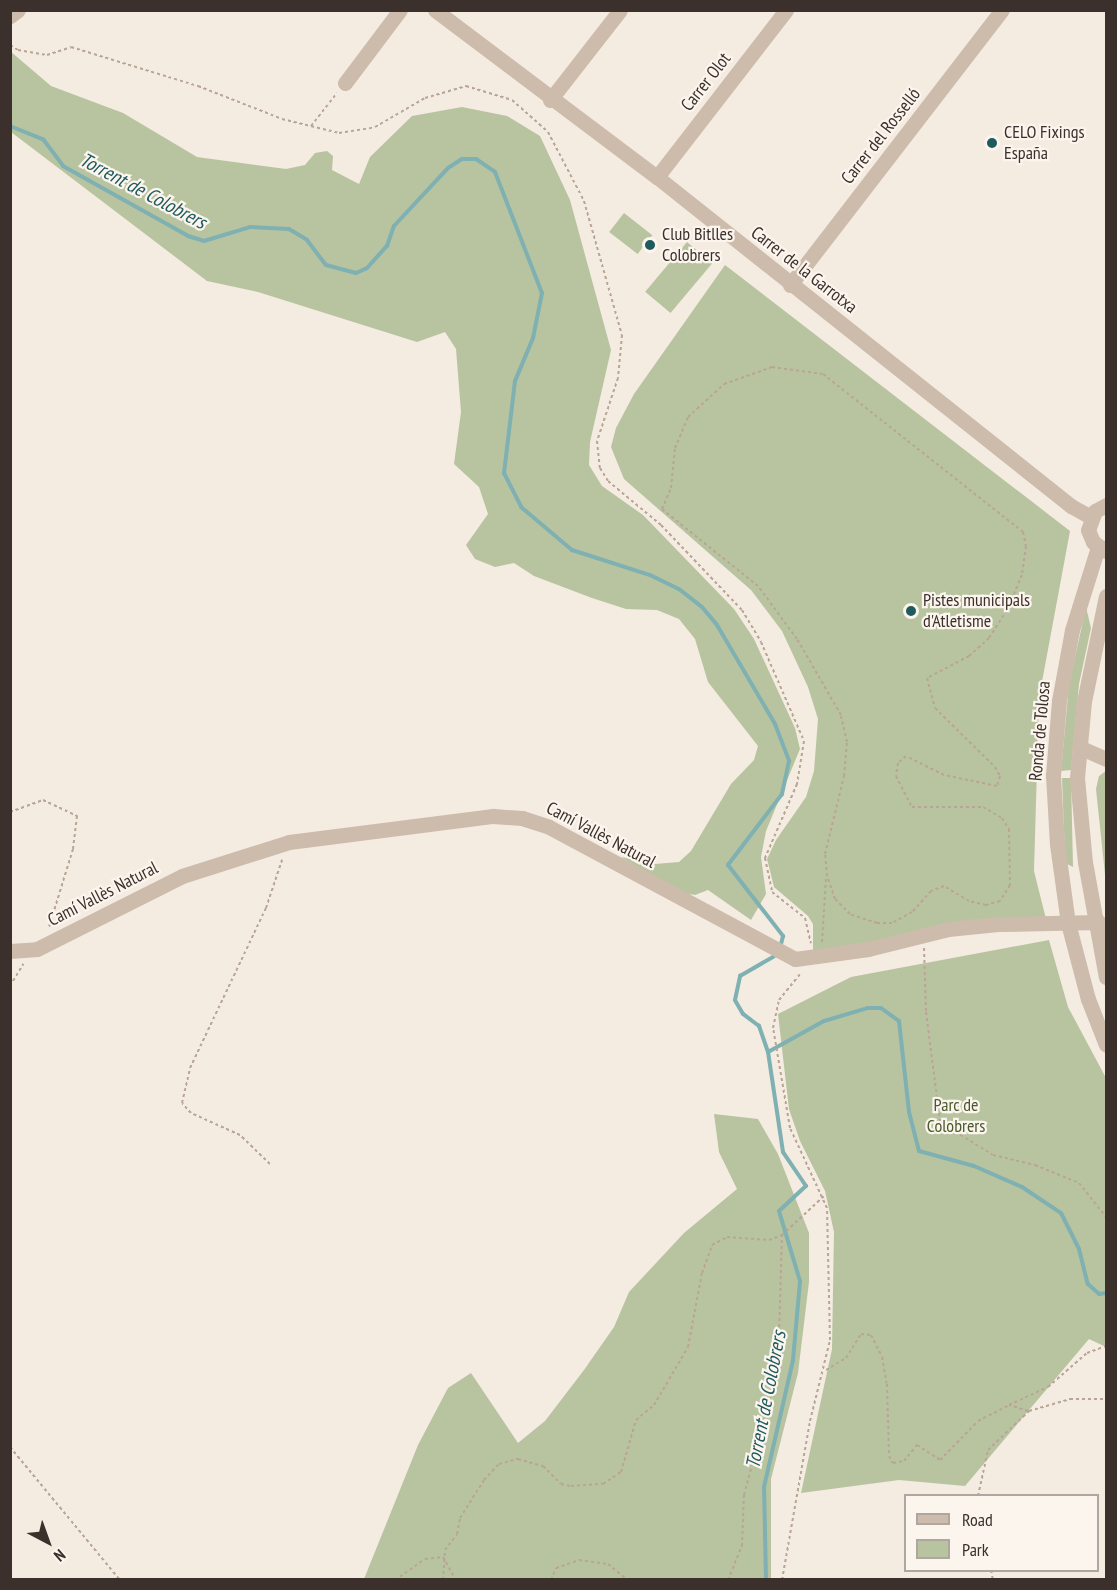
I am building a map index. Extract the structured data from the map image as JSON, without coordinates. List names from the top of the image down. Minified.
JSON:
{"streets":{"street":["Carrer Olot","Carrer del Rosselló","Carrer de la Garrotxa","Ronda de Tolosa","Camí Vallès Natural"]},"crossings":[["Carrer Olot","Carrer de la Garrotxa"],["Carrer del Rosselló","Carrer de la Garrotxa"],["Ronda de Tolosa","Camí Vallès Natural"]],"water":["Torrent de Colobrers"],"parks":["Parc de Colobrers"],"places":["CELO Fixings España","Club Bitlles Colobrers","Pistes municipals d'Atletisme"],"legend":["Road","Park"],"north":"bottom right"}
